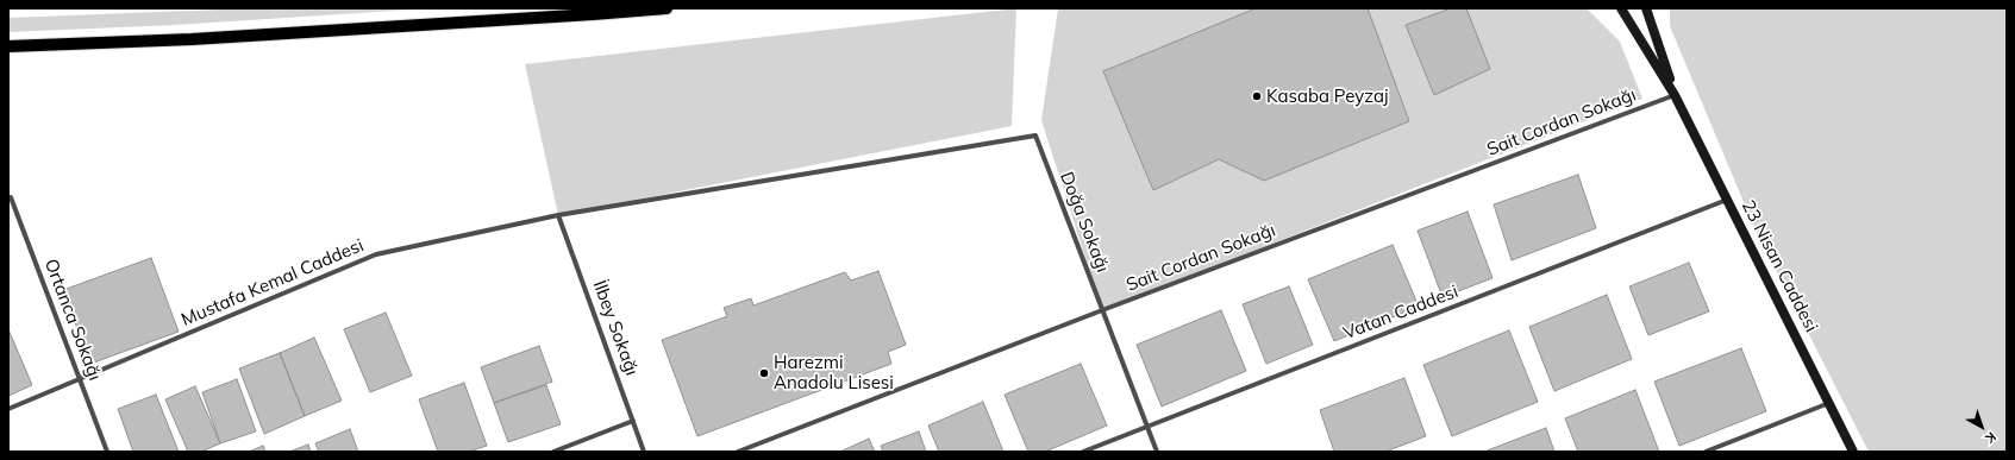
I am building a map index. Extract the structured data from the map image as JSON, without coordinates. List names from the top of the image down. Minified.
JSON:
{"streets":{"street":["Sait Cordan Sokağı","Doğa Sokağı","23 Nisan Caddesi","Mustafa Kemal Caddesi","Vatan Caddesi","Ortanca Sokağı","İlbey Sokağı"]},"crossings":[["Sait Cordan Sokağı","Doğa Sokağı"],["Sait Cordan Sokağı","23 Nisan Caddesi"],["Doğa Sokağı","Mustafa Kemal Caddesi"],["Doğa Sokağı","Vatan Caddesi"],["23 Nisan Caddesi","Vatan Caddesi"],["Mustafa Kemal Caddesi","Ortanca Sokağı"],["Mustafa Kemal Caddesi","İlbey Sokağı"]],"places":["Kasaba Peyzaj","Harezmi Anadolu Lisesi"],"north":"bottom right"}
